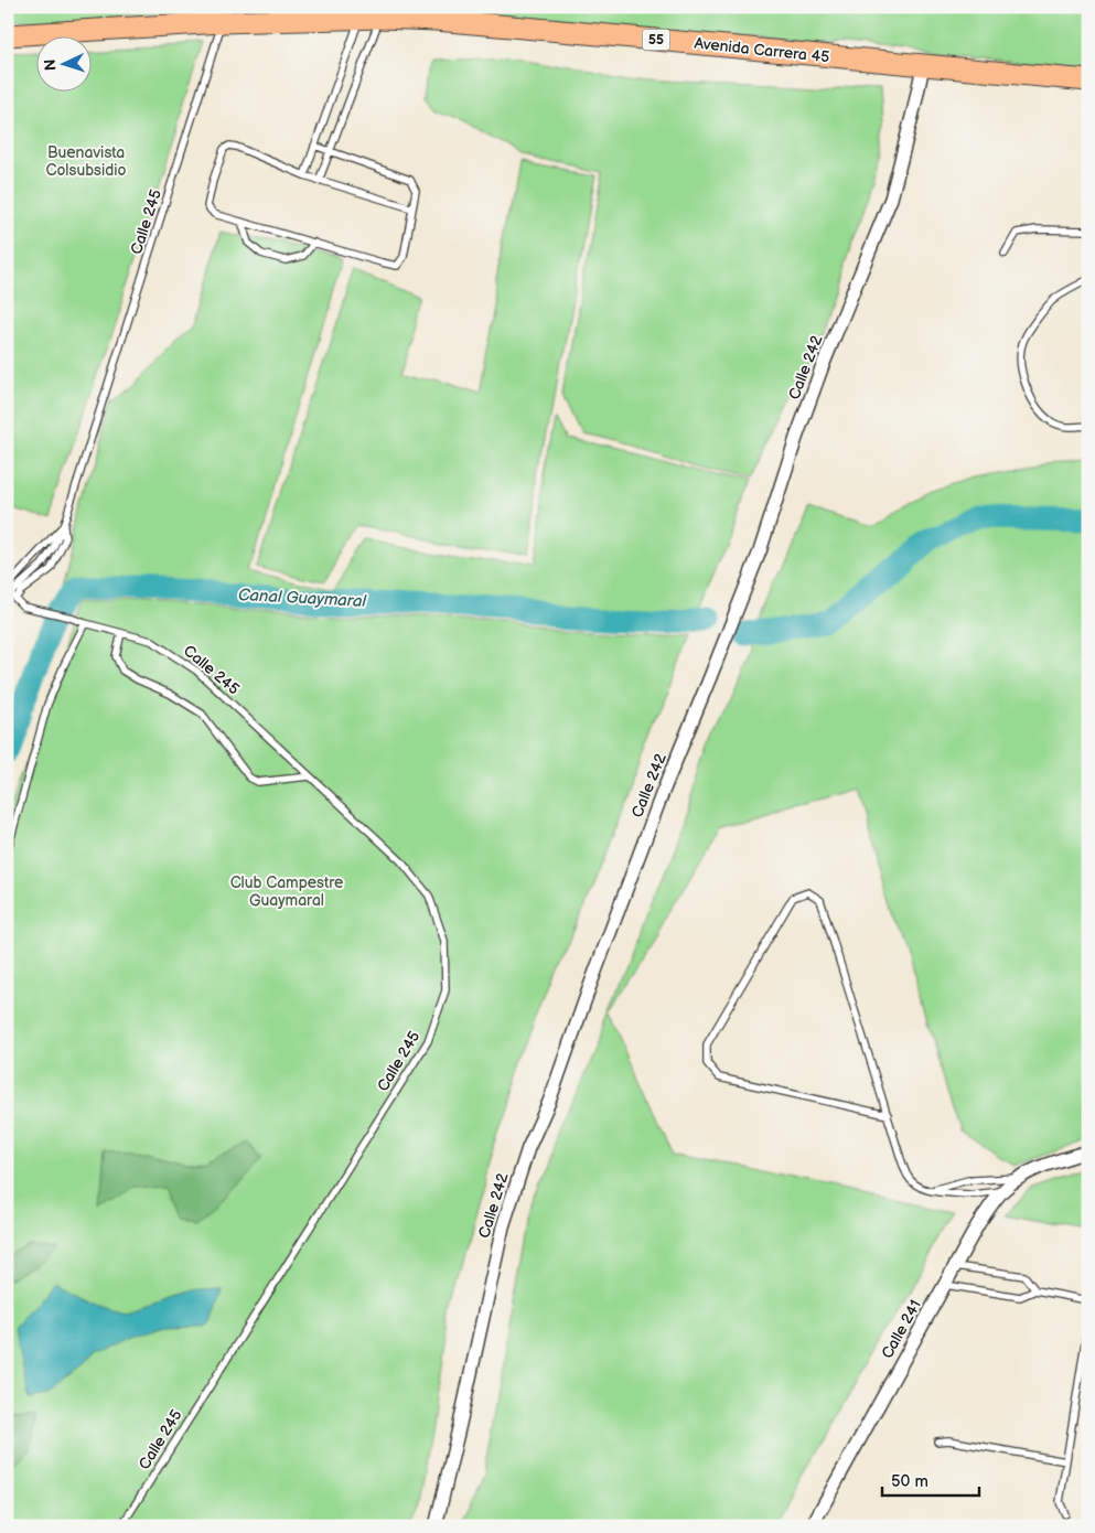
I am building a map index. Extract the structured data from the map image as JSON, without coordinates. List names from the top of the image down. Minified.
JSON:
{"streets":{"highway":["55","Avenida Carrera 45"],"street":["Calle 242","Calle 241"],"lane":["Calle 245"]},"crossings":[["Avenida Carrera 45","Calle 245"],["Avenida Carrera 45","Calle 242"]],"water":["Canal Guaymaral"],"parks":["Buenavista Colsubsidio","Club Campestre Guaymaral"],"scale_bar":"50 m","north":"left"}
